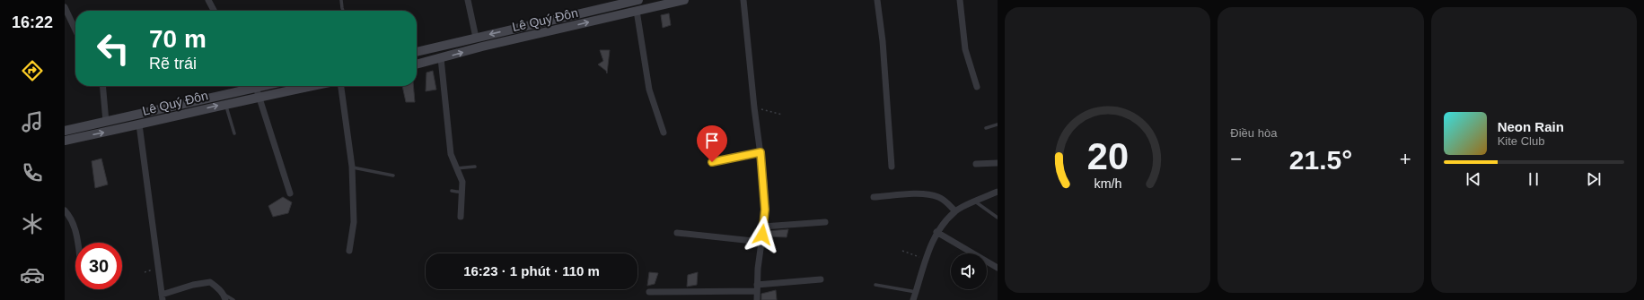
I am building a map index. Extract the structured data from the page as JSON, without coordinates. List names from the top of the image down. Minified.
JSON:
{"streets":{"main road":["Lê Quý Đôn"]},"page":{"tabs":"16:22","tile":"Điều hòa","turn":["70 m","Rẽ trái"],"song":["Neon Rain","Kite Club"],"heat":["−","21.5°","+"],"limit":"30","trip":"16:23 · 1 phút · 110 m","gauge":["20","km/h"]}}
